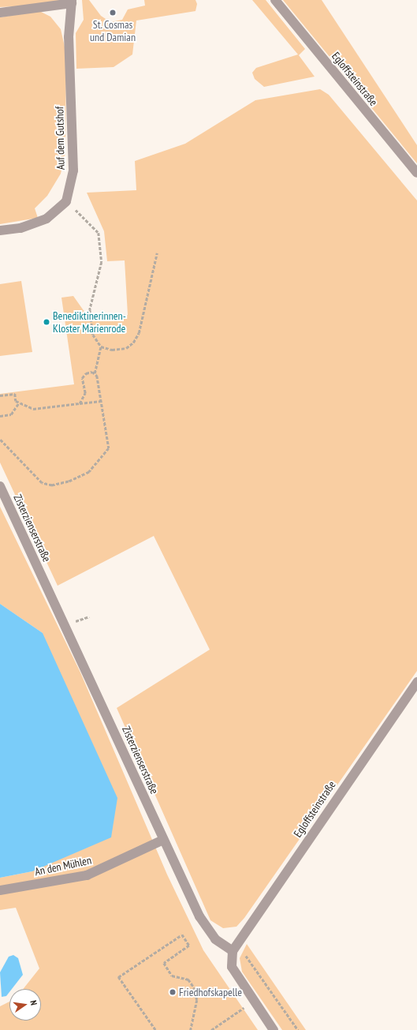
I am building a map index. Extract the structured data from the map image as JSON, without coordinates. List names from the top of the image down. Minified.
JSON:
{"streets":{"street":["Egloffsteinstraße","Auf dem Gutshof","Zisterzienserstraße","An den Mühlen"]},"crossings":[["Egloffsteinstraße","Zisterzienserstraße"],["Zisterzienserstraße","An den Mühlen"]],"places":["St. Cosmas und Damian","Benediktinerinnen- Kloster Marienrode","Friedhofskapelle"],"north":"right"}
